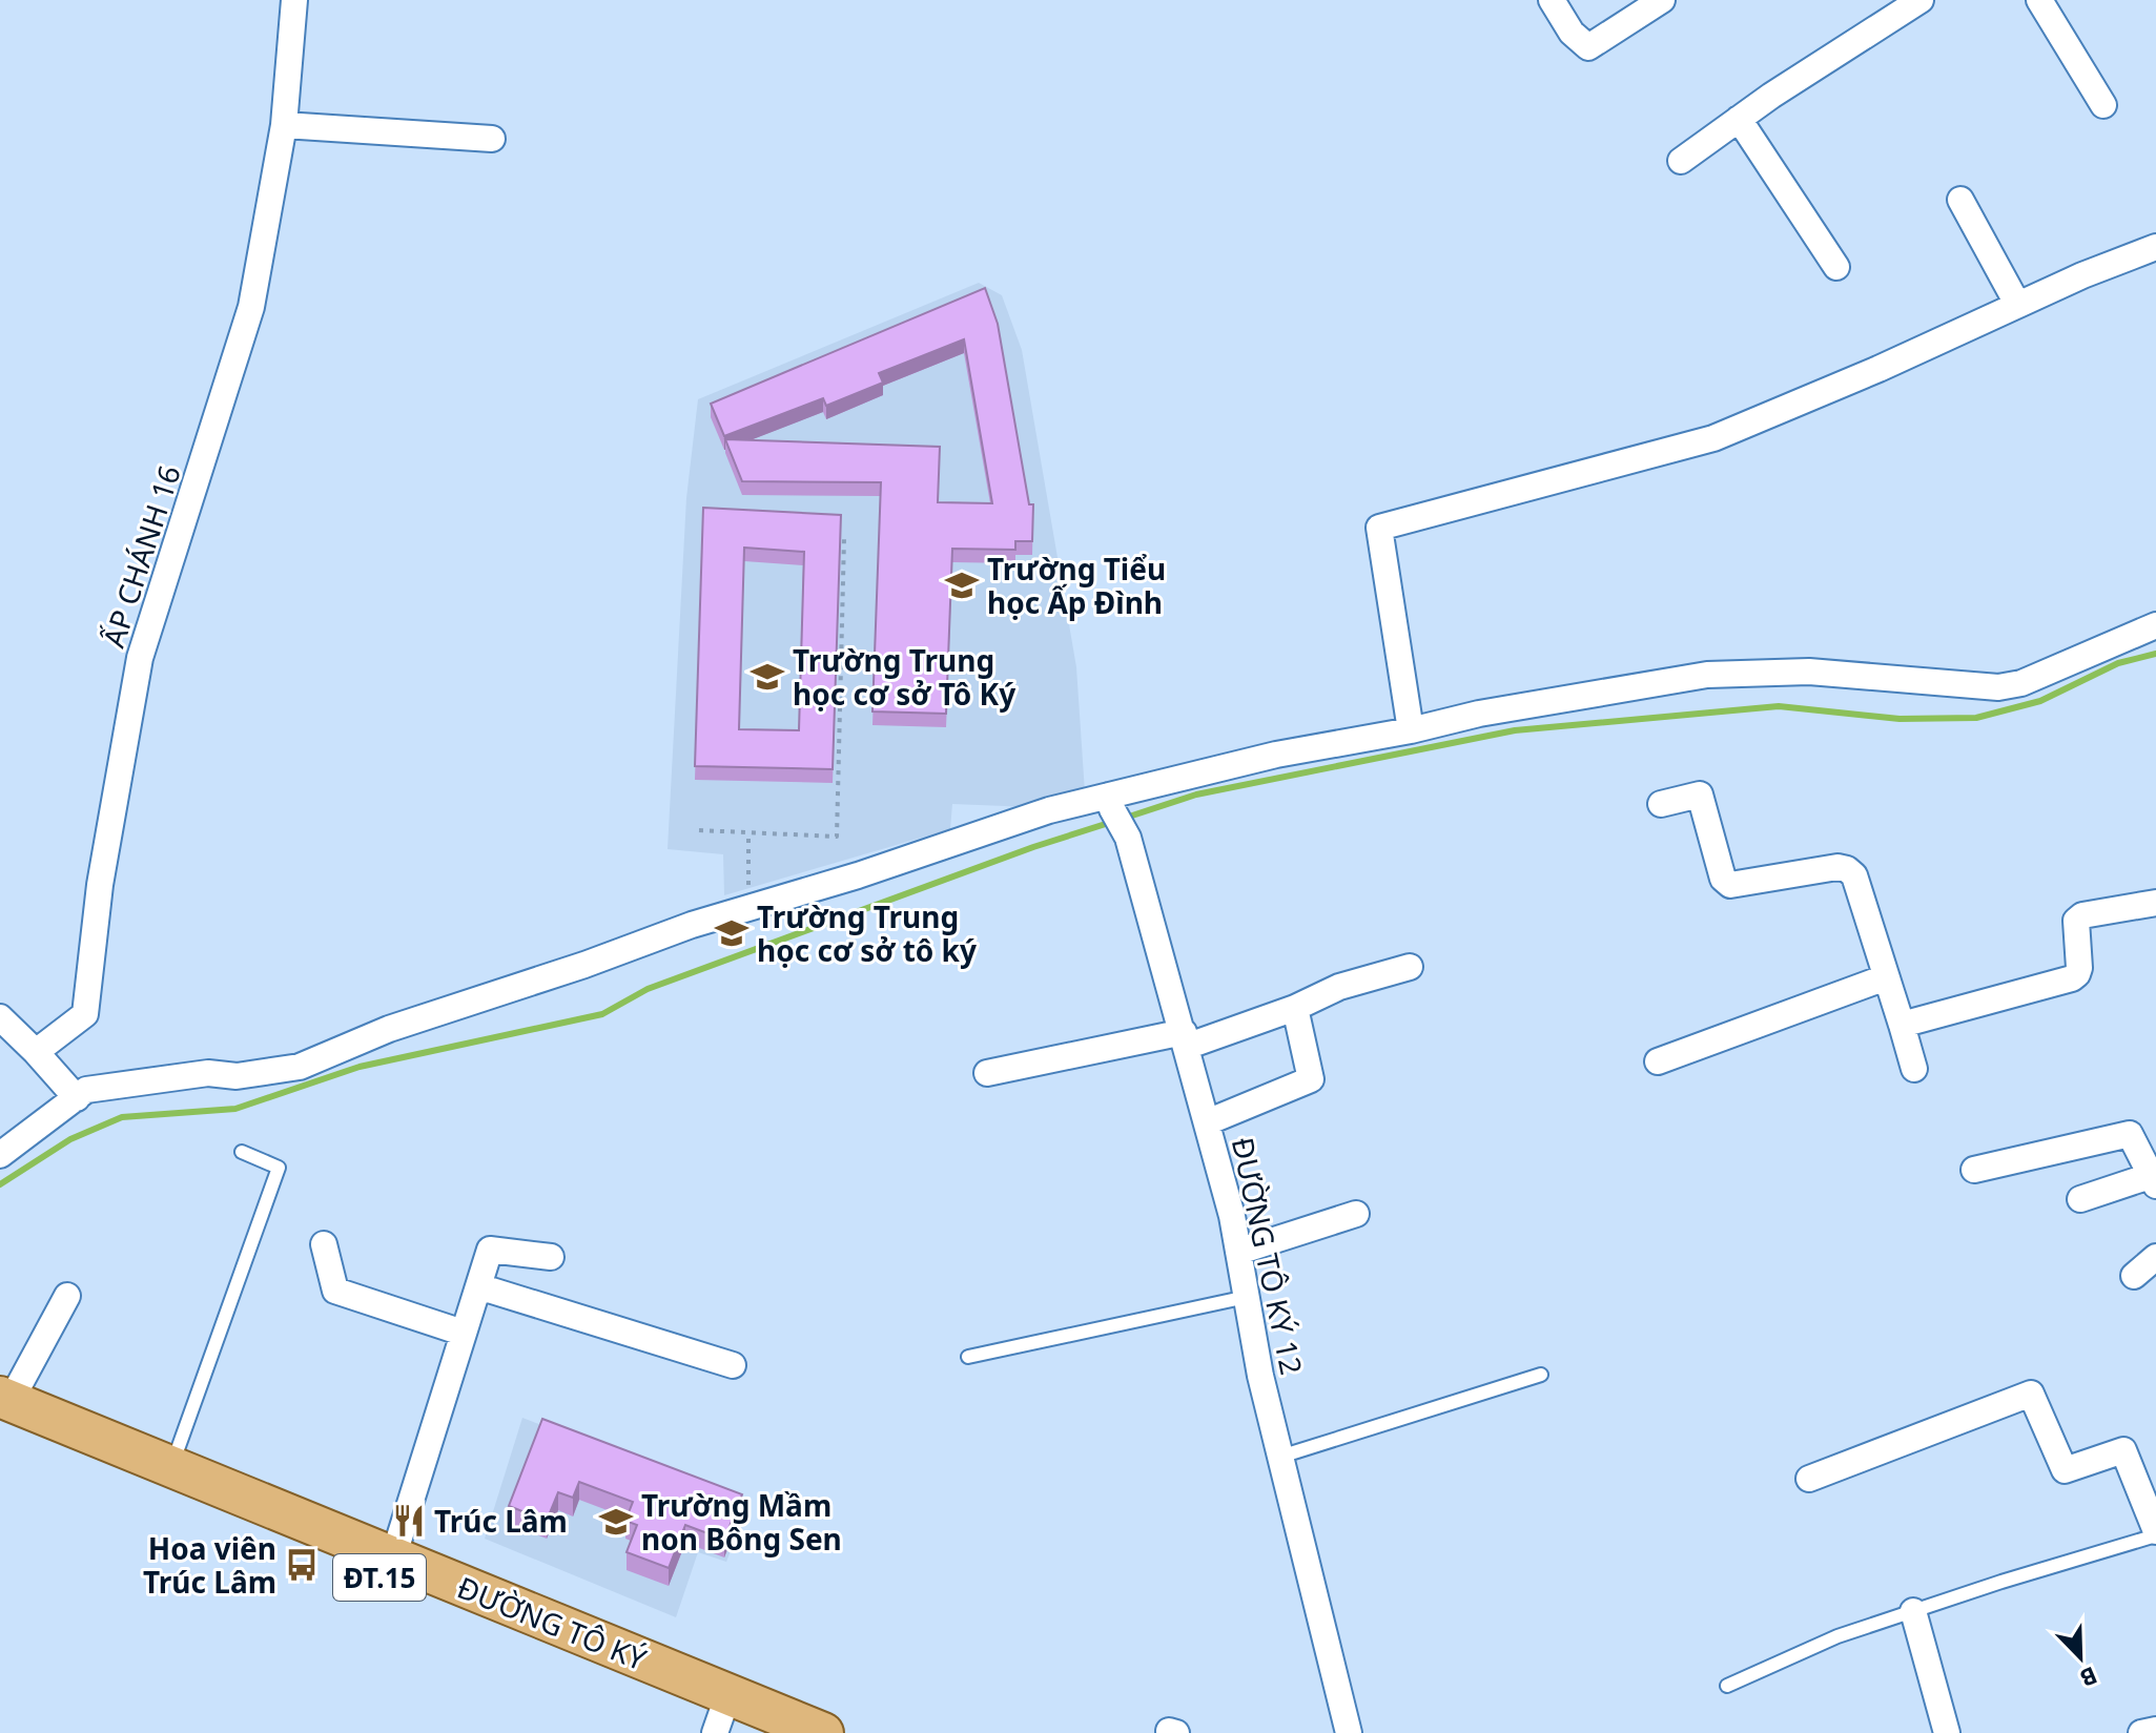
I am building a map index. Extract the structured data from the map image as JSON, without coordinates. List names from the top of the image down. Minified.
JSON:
{"streets":{"main road":["ĐT.15","ĐƯỜNG TÔ KÝ"],"street":["ẤP CHÁNH 16","ĐƯỜNG TÔ KÝ 12"]},"places":{"school or university":["Trường Tiểu học Ấp Đình","Trường Trung học cơ sở Tô Ký","Trường Trung học cơ sở tô ký","Trường Mầm non Bông Sen"],"restaurant":["Trúc Lâm"],"bus stop":["Hoa viên Trúc Lâm"]},"north":"bottom right"}
